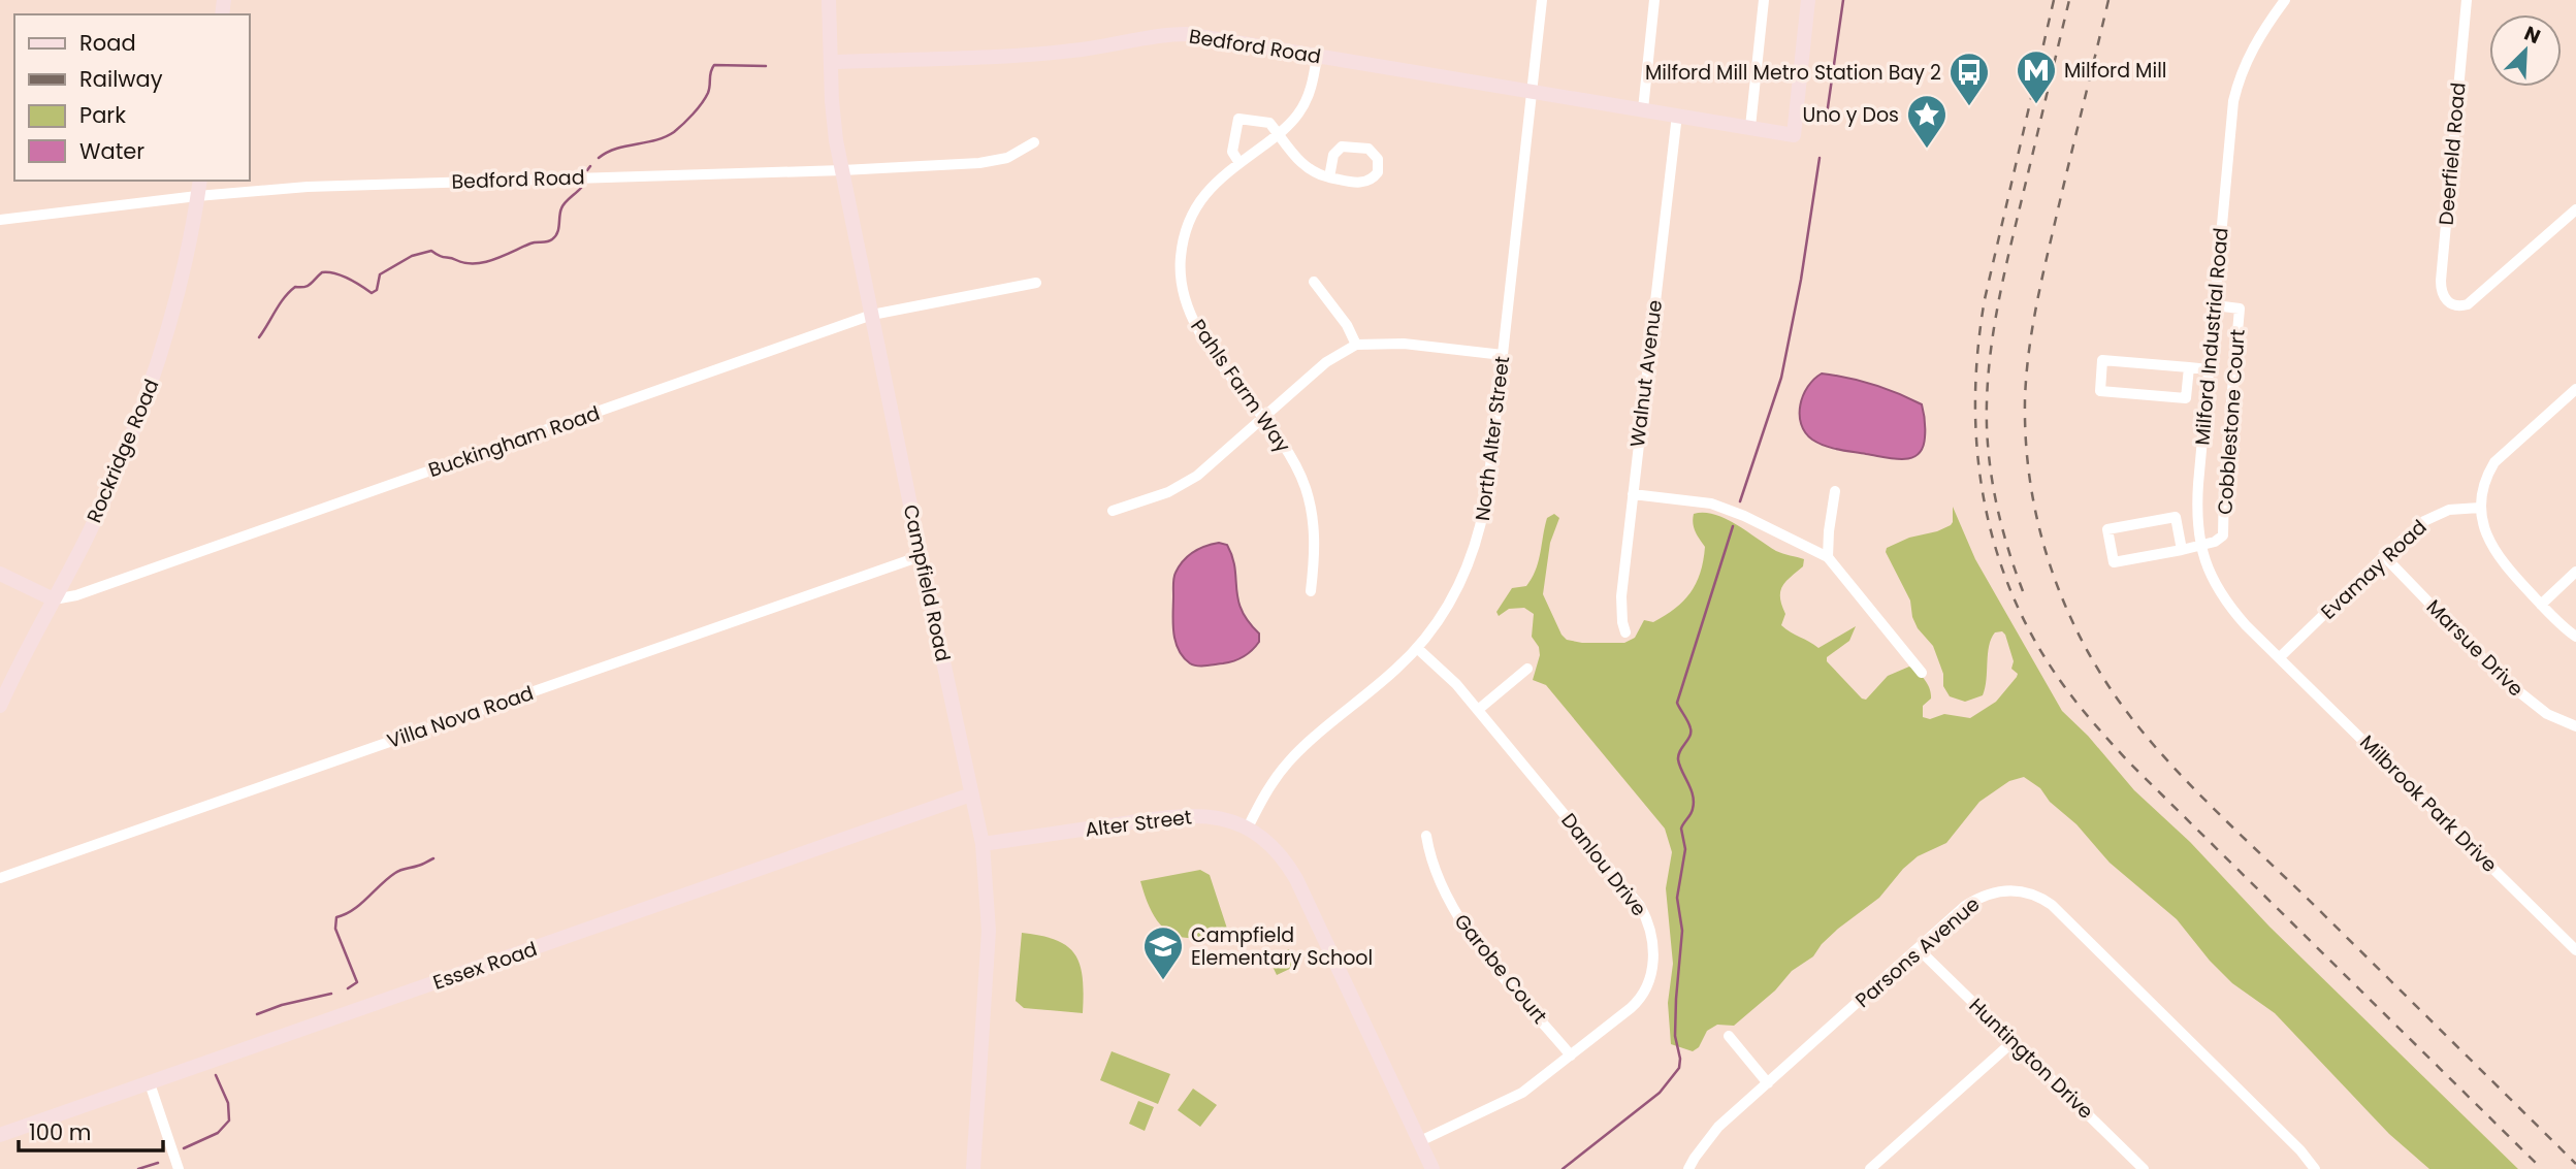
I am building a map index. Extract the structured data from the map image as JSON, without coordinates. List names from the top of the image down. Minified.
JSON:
{"streets":{"street":["Bedford Road","Deerfield Road","Milford Industrial Road","Walnut Avenue","Pahls Farm Way","Cobblestone Court","North Alter Street","Buckingham Road","Rockridge Road","Evamay Road","Campfield Road","Marsue Drive","Villa Nova Road","Milbrook Park Drive","Alter Street","Danlou Drive","Parsons Avenue","Essex Road","Garobe Court","Huntington Drive"]},"crossings":[["Bedford Road","Walnut Avenue"],["Bedford Road","Pahls Farm Way"],["Bedford Road","North Alter Street"],["Bedford Road","Rockridge Road"],["Bedford Road","Campfield Road"],["Milford Industrial Road","Cobblestone Court"],["Milford Industrial Road","Evamay Road"],["Milford Industrial Road","Milbrook Park Drive"],["North Alter Street","Alter Street"],["North Alter Street","Danlou Drive"],["Buckingham Road","Rockridge Road"],["Buckingham Road","Campfield Road"],["Evamay Road","Marsue Drive"],["Evamay Road","Milbrook Park Drive"],["Campfield Road","Villa Nova Road"],["Campfield Road","Alter Street"],["Campfield Road","Essex Road"],["Alter Street","Danlou Drive"],["Danlou Drive","Garobe Court"],["Parsons Avenue","Huntington Drive"]],"places":{"metro station":["Milford Mill"],"bus stop":["Milford Mill Metro Station Bay 2"],"place":["Uno y Dos"],"school or university":["Campfield Elementary School"]},"legend":["Road","Railway","Park","Water"],"scale_bar":"100 m","north":"top right"}
